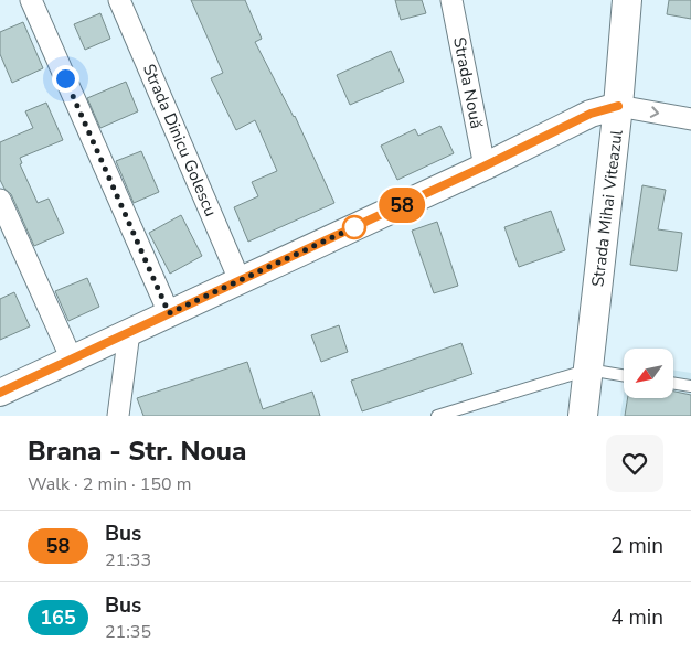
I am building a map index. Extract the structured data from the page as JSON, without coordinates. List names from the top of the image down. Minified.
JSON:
{"streets":{"main road":["Strada Mihai Viteazul"],"street":["Strada Nouă","Strada Dinicu Golescu"]},"lines":["bus line 58"],"north":"bottom left","page":{"on_map":"58","heading":["Brana - Str. Noua","Walk · 2 min · 150 m"],"list":[{"mark":"58","name":"Bus","note":"21:33","value":"2 min"},{"mark":"165","name":"Bus","note":"21:35","value":"4 min"}]}}
